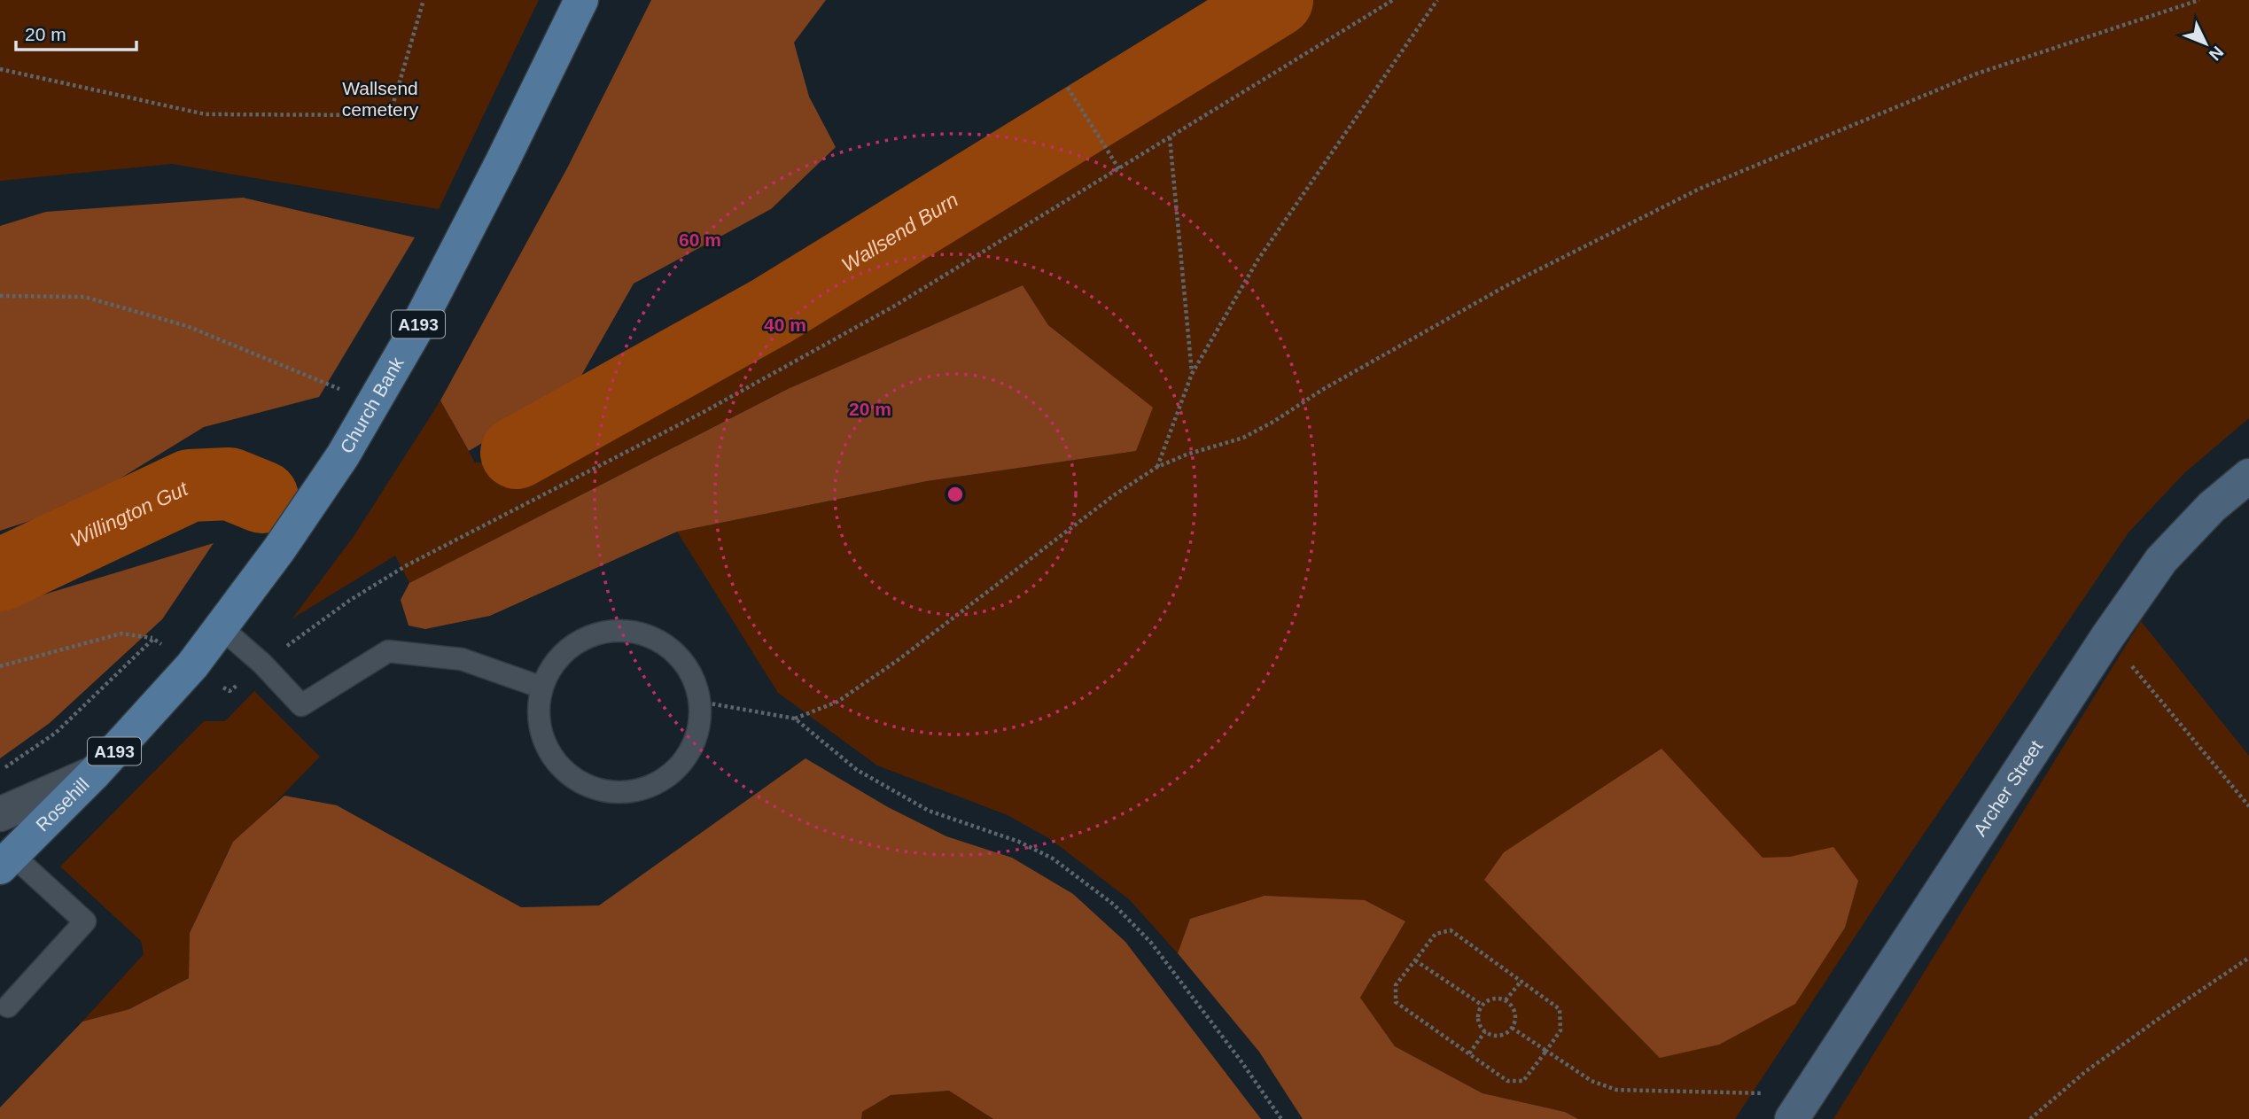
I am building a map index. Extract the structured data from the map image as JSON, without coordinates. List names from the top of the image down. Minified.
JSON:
{"streets":{"main road":["A193","Church Bank","Archer Street","Rosehill"]},"crossings":[["Church Bank","Rosehill"]],"water":["Wallsend Burn","Willington Gut"],"parks":["Wallsend cemetery"],"scale_bar":"20 m","north":"bottom right","rings":["60 m","40 m","20 m"]}
